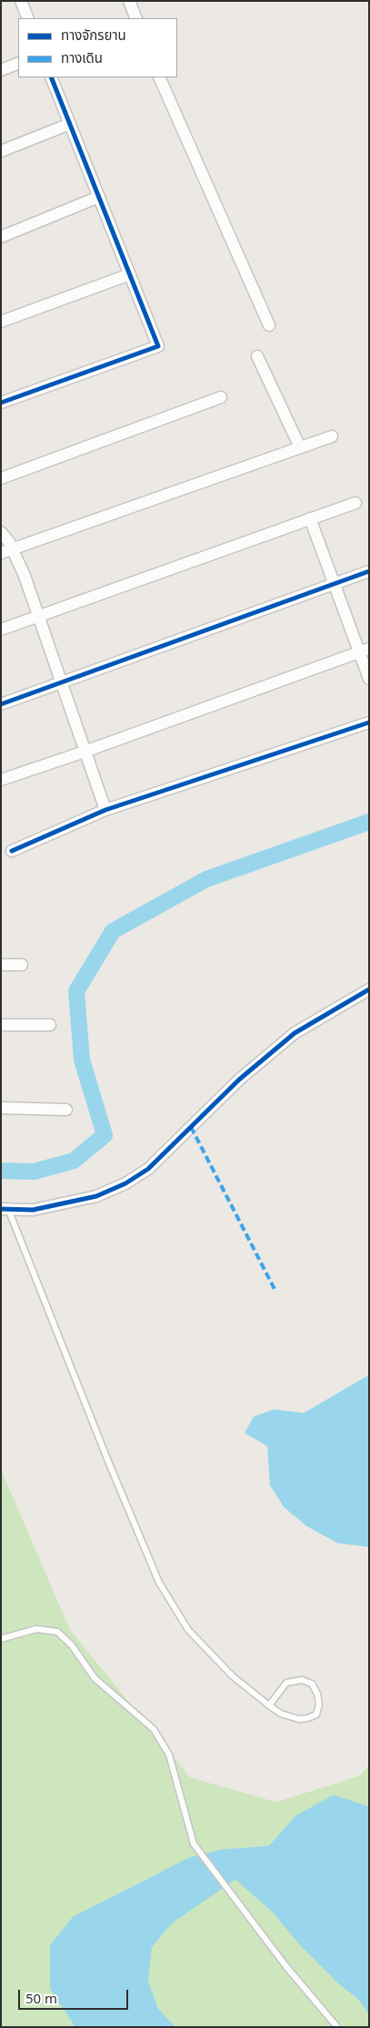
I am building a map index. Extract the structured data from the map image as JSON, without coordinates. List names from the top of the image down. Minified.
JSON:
{"legend":["ทางจักรยาน","ทางเดิน"],"scale_bar":"50 m"}
